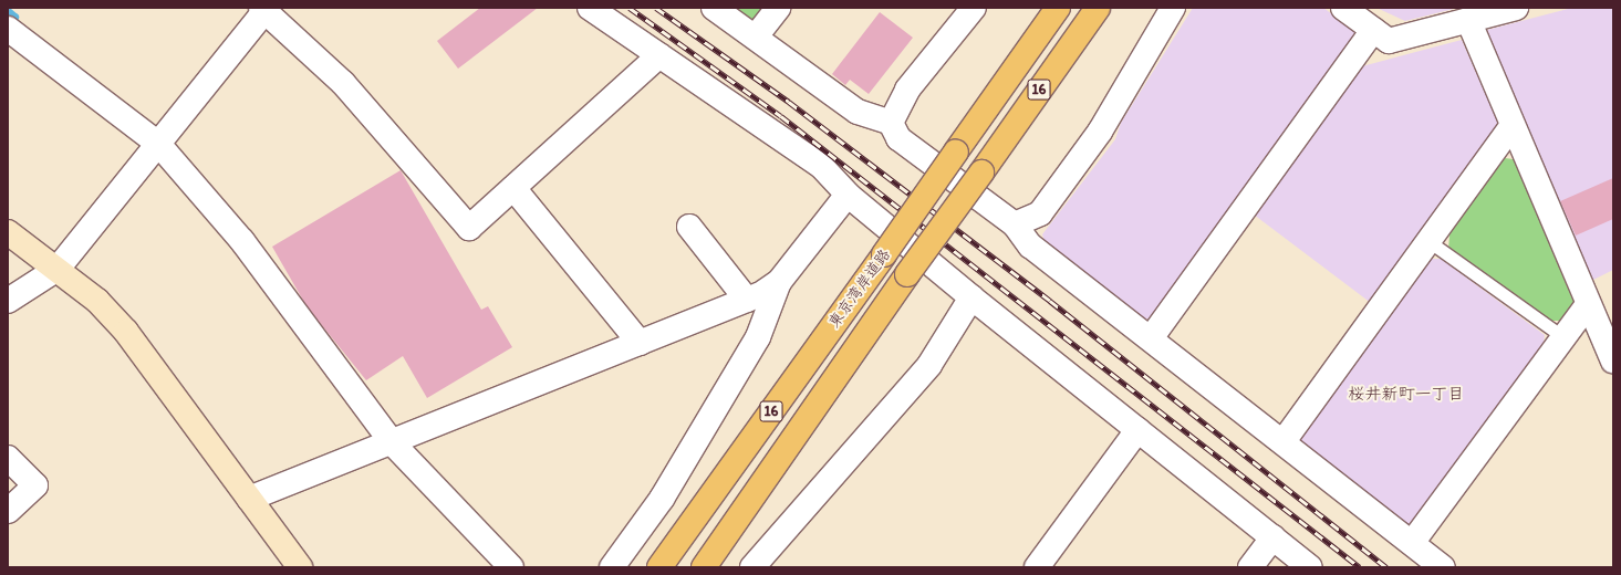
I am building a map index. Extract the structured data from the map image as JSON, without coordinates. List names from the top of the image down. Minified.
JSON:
{"streets":{"highway":["16","東京湾岸道路"]},"districts":["桜井新町一丁目"]}
